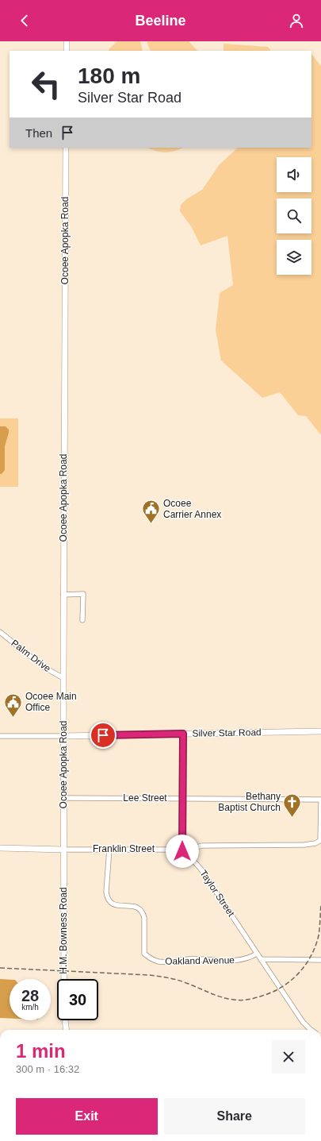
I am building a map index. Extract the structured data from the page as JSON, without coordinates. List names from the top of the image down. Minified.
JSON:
{"streets":{"main road":["Ocoee Apopka Road","Silver Star Road","Franklin Street","H.M. Bowness Road"],"street":["Palm Drive","Lee Street","Taylor Street","Oakland Avenue"]},"crossings":[["Ocoee Apopka Road","Palm Drive"],["Ocoee Apopka Road","Silver Star Road"],["Ocoee Apopka Road","Lee Street"],["Ocoee Apopka Road","Franklin Street"],["Ocoee Apopka Road","H.M. Bowness Road"],["Franklin Street","Taylor Street"],["Franklin Street","H.M. Bowness Road"],["Franklin Street","Oakland Avenue"],["Taylor Street","Oakland Avenue"]],"places":{"public building":["Ocoee Carrier Annex","Ocoee Main Office"],"church":["Bethany Baptist Church"]},"page":{"header":"Beeline","turn":["180 m","Silver Star Road"],"then":"Then","speed":"28 km/h","limit":"30","heading":["1 min","300 m · 16:32"],"buttons":["Exit","Share"]}}
